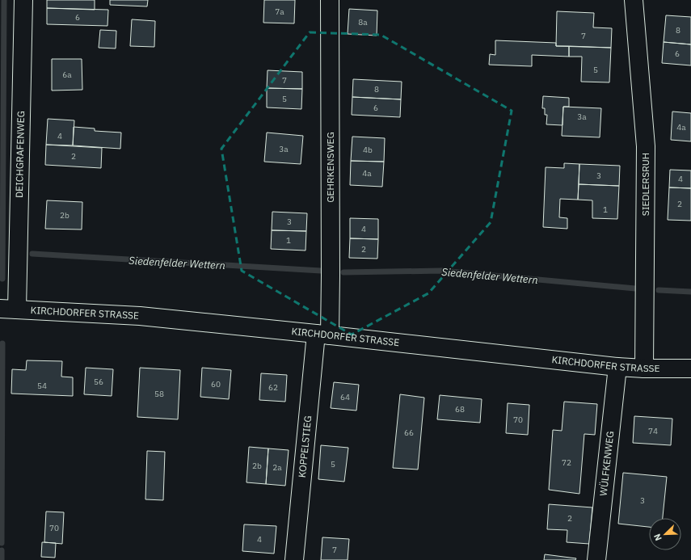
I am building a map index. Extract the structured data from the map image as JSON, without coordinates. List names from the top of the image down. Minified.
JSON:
{"streets":{"street":["DEICHGRAFENWEG","GEHRKENSWEG","SIEDLERSRUH","KIRCHDORFER STRASSE","KOPPELSTIEG","WÜLFKENWEG"]},"crossings":[["DEICHGRAFENWEG","KIRCHDORFER STRASSE"],["GEHRKENSWEG","KIRCHDORFER STRASSE"],["GEHRKENSWEG","KOPPELSTIEG"],["SIEDLERSRUH","KIRCHDORFER STRASSE"],["KIRCHDORFER STRASSE","KOPPELSTIEG"],["KIRCHDORFER STRASSE","WÜLFKENWEG"]],"water":["Siedenfelder Wettern"],"house_numbers":["7a","6","8a","8","7","6","5","6a","7","8","5","6","3a","4a","4","3a","4b","2","4a","3","4","2","1","2b","3","4","1","2","56","60","54","62","58","64","68","70","74","66","72","5","2b","2a","3","2","70","4","7"],"north":"bottom left"}
